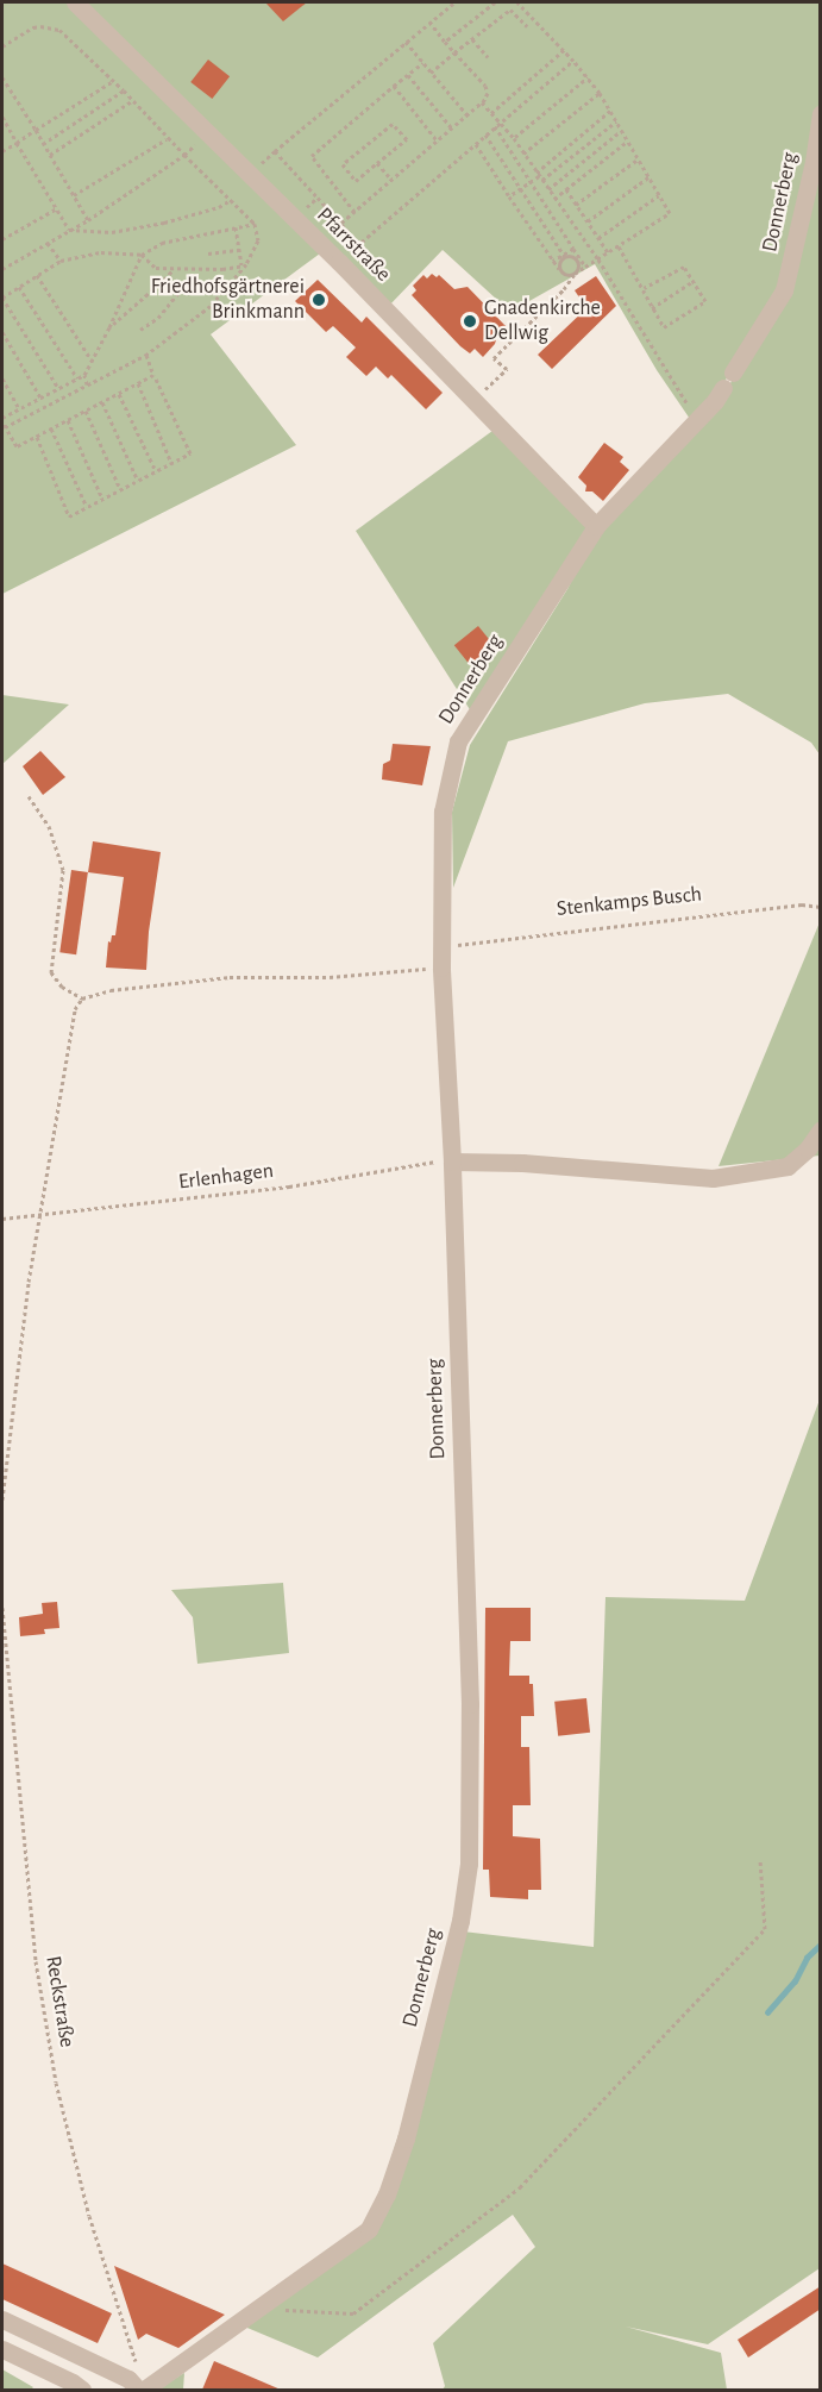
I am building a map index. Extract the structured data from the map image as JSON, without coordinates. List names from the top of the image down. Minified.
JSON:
{"streets":{"street":["Donnerberg","Pfarrstraße"],"path":["Stenkamps Busch","Erlenhagen","Reckstraße"]},"crossings":[["Donnerberg","Pfarrstraße"],["Donnerberg","Stenkamps Busch"],["Donnerberg","Erlenhagen"],["Donnerberg","Reckstraße"]],"places":["Friedhofsgärtnerei Brinkmann","Gnadenkirche Dellwig"]}
